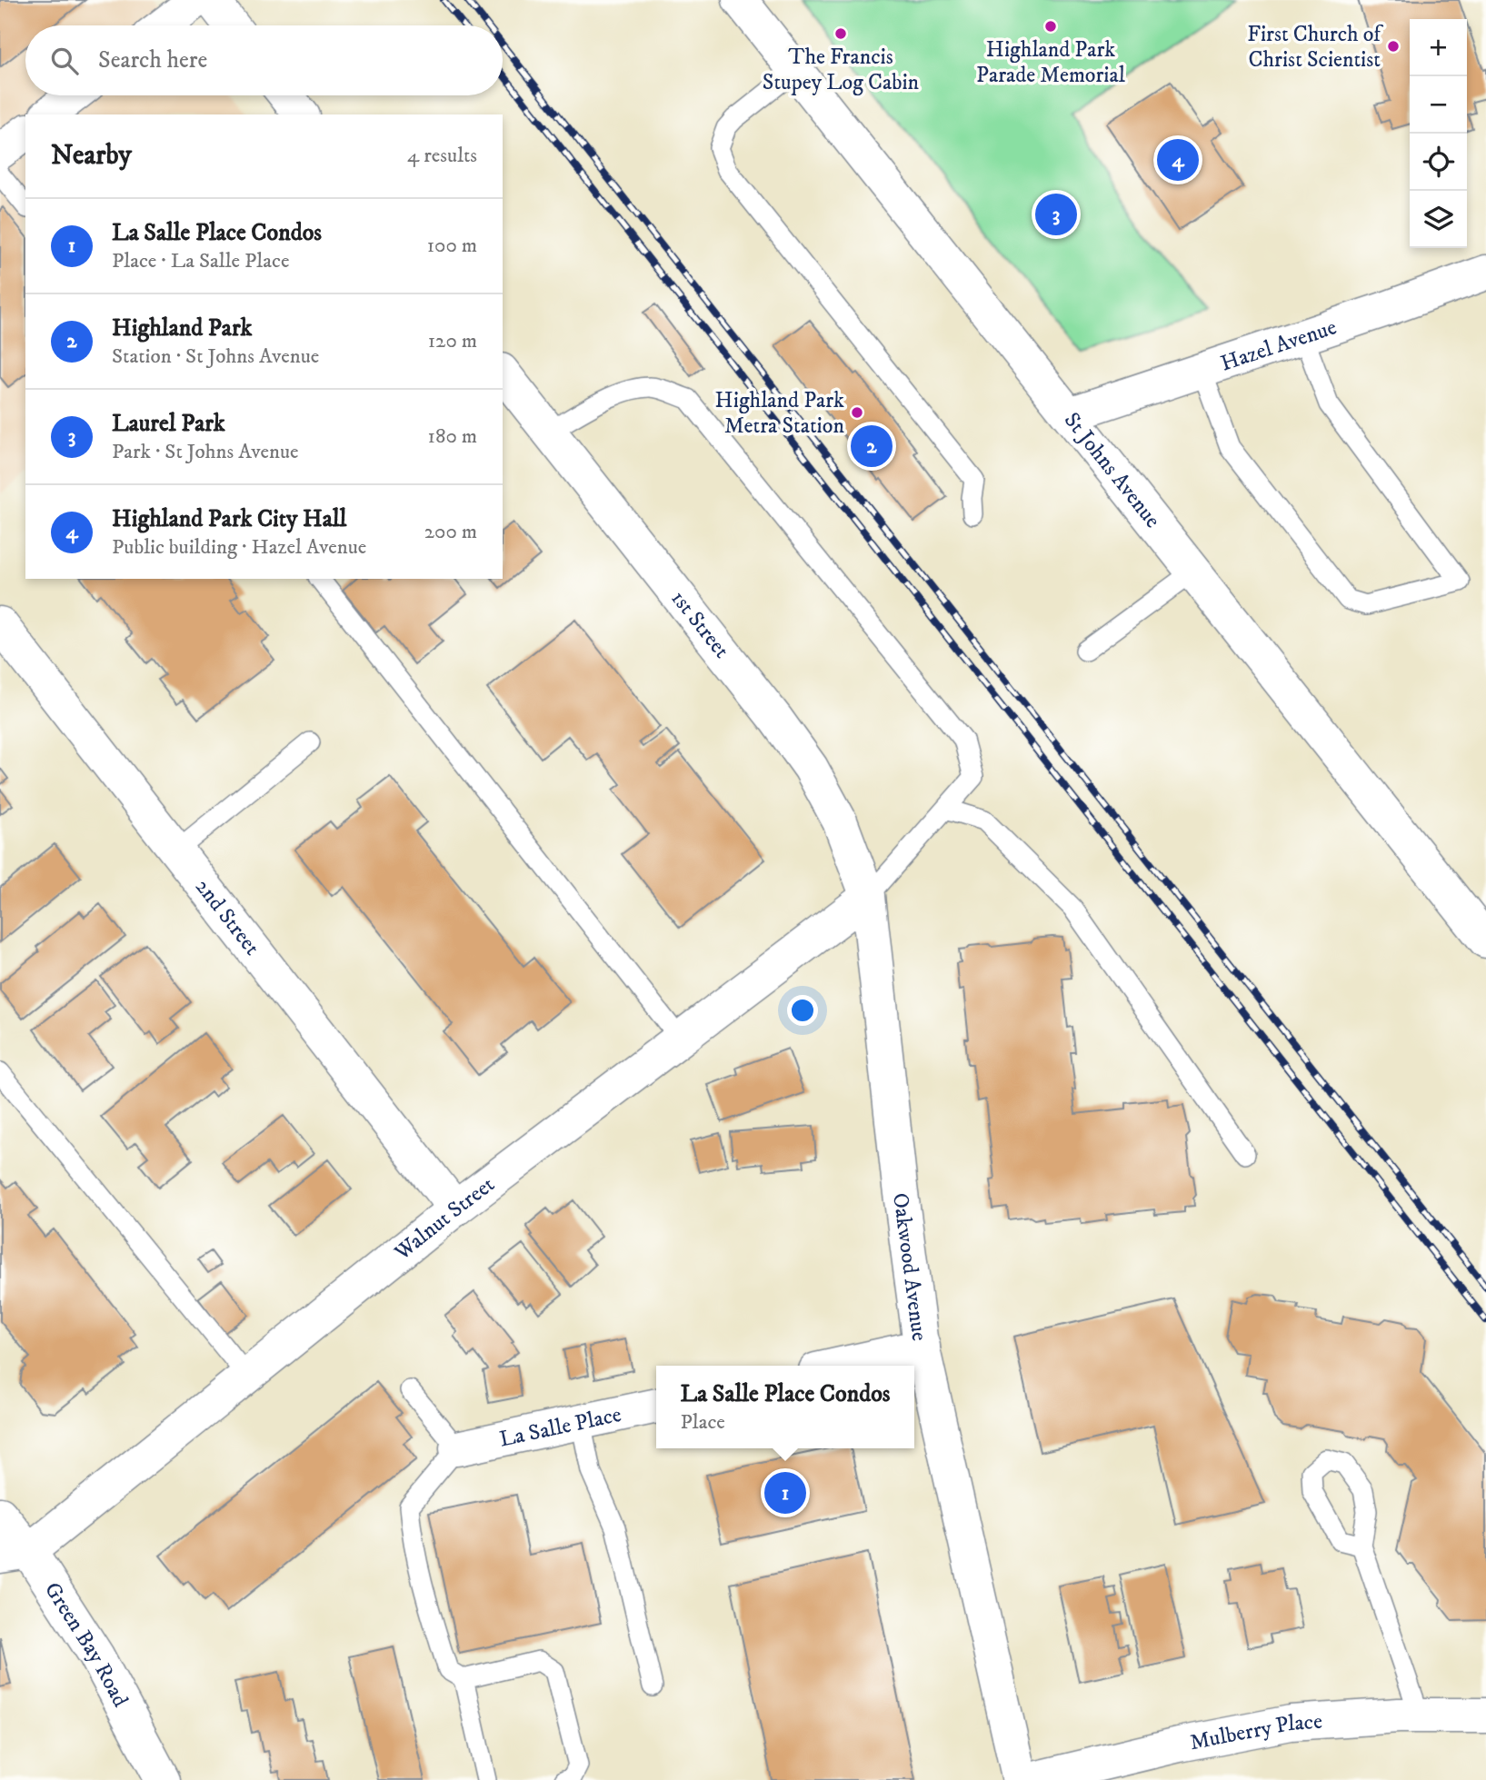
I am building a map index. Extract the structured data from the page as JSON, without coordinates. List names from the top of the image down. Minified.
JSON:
{"streets":{"street":["Hazel Avenue","St Johns Avenue","1st Street","2nd Street","Walnut Street","Oakwood Avenue","La Salle Place","Green Bay Road","Mulberry Place"]},"crossings":[["Hazel Avenue","St Johns Avenue"],["1st Street","Walnut Street"],["1st Street","Oakwood Avenue"],["2nd Street","Walnut Street"],["Walnut Street","Oakwood Avenue"],["Walnut Street","Green Bay Road"]],"places":["Highland Park Parade Memorial","The Francis Stupey Log Cabin","First Church of Christ Scientist","Highland Park Metra Station"],"page":{"map_buttons":["+","−"],"search":"Search here","heading":["Nearby","4 results"],"pins":["4","3","2","1"],"list":[{"mark":"1","name":"La Salle Place Condos","note":"Place · La Salle Place","value":"100 m"},{"mark":"2","name":"Highland Park","note":"Station · St Johns Avenue","value":"120 m"},{"mark":"3","name":"Laurel Park","note":"Park · St Johns Avenue","value":"180 m"},{"mark":"4","name":"Highland Park City Hall","note":"Public building · Hazel Avenue","value":"200 m"}],"popup":["La Salle Place Condos","Place"]}}
